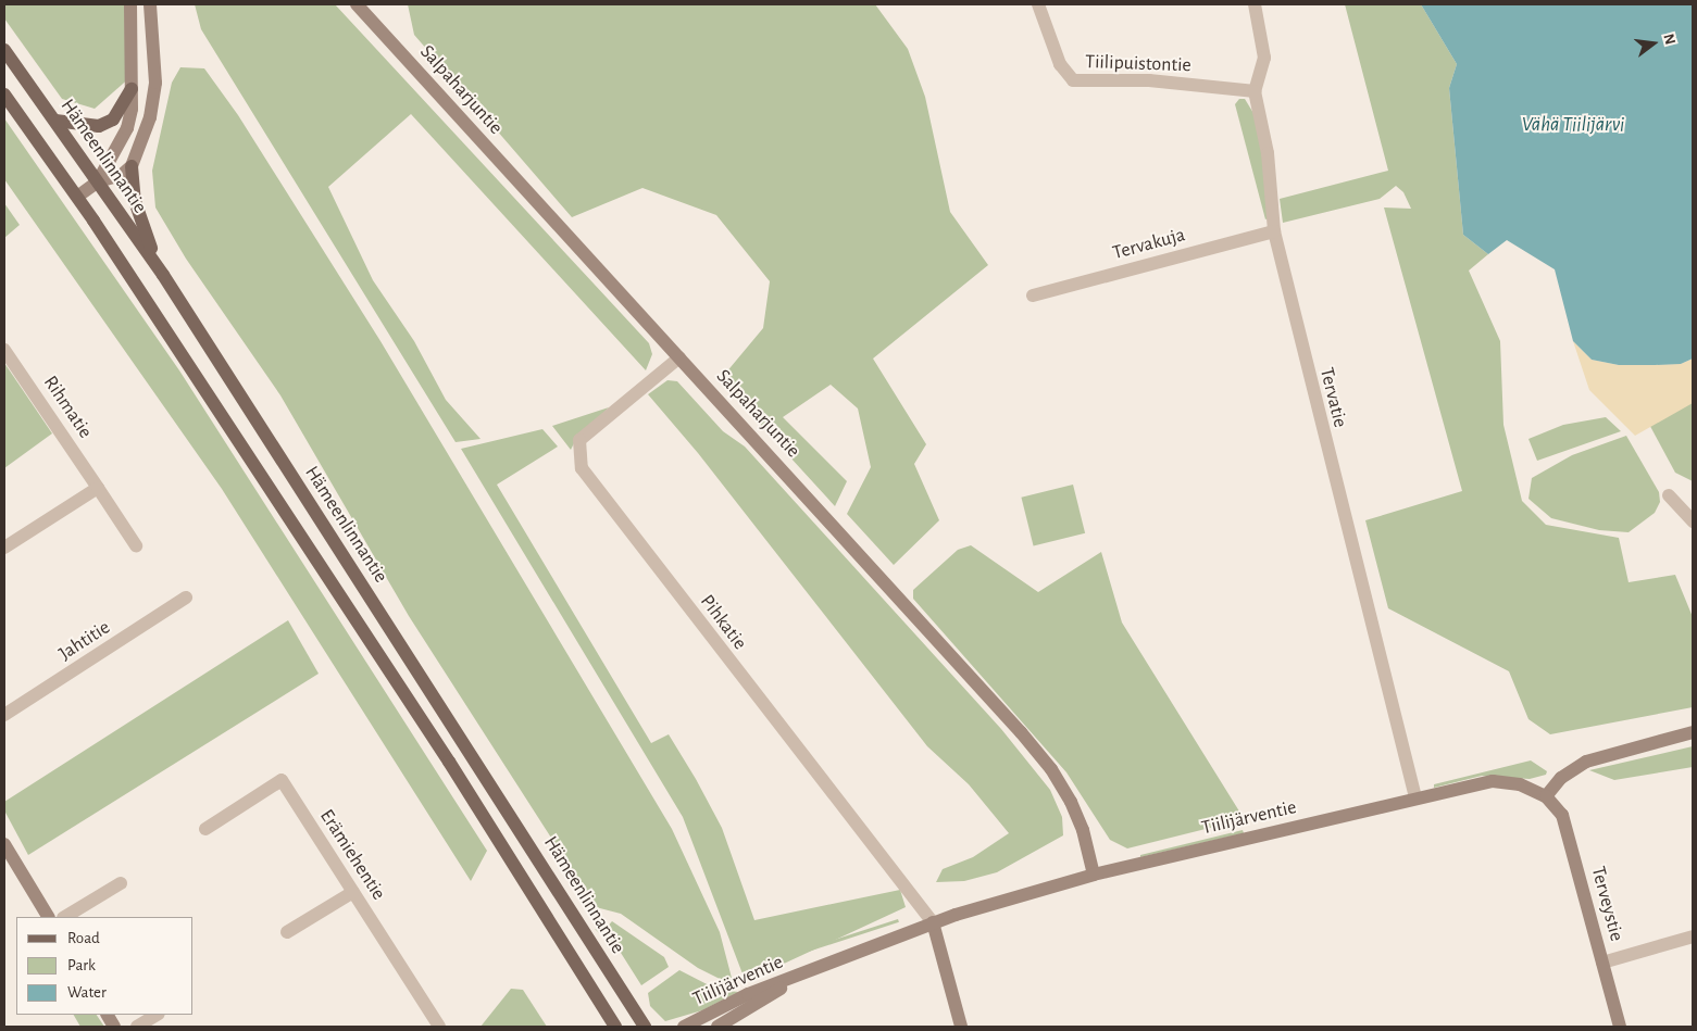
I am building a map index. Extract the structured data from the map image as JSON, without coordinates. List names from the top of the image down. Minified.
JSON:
{"streets":{"main road":["Hämeenlinnantie"],"street":["Tiilipuistontie","Salpaharjuntie","Tervakuja","Tervatie","Rihmatie","Pihkatie","Jahtitie","Tiilijärventie","Erämiehentie","Terveystie"]},"crossings":[["Tiilipuistontie","Tervatie"],["Salpaharjuntie","Pihkatie"],["Salpaharjuntie","Tiilijärventie"],["Tervakuja","Tervatie"],["Tervatie","Tiilijärventie"],["Pihkatie","Tiilijärventie"],["Tiilijärventie","Terveystie"]],"water":["Vähä Tiilijärvi"],"legend":["Road","Park","Water"],"north":"right"}
